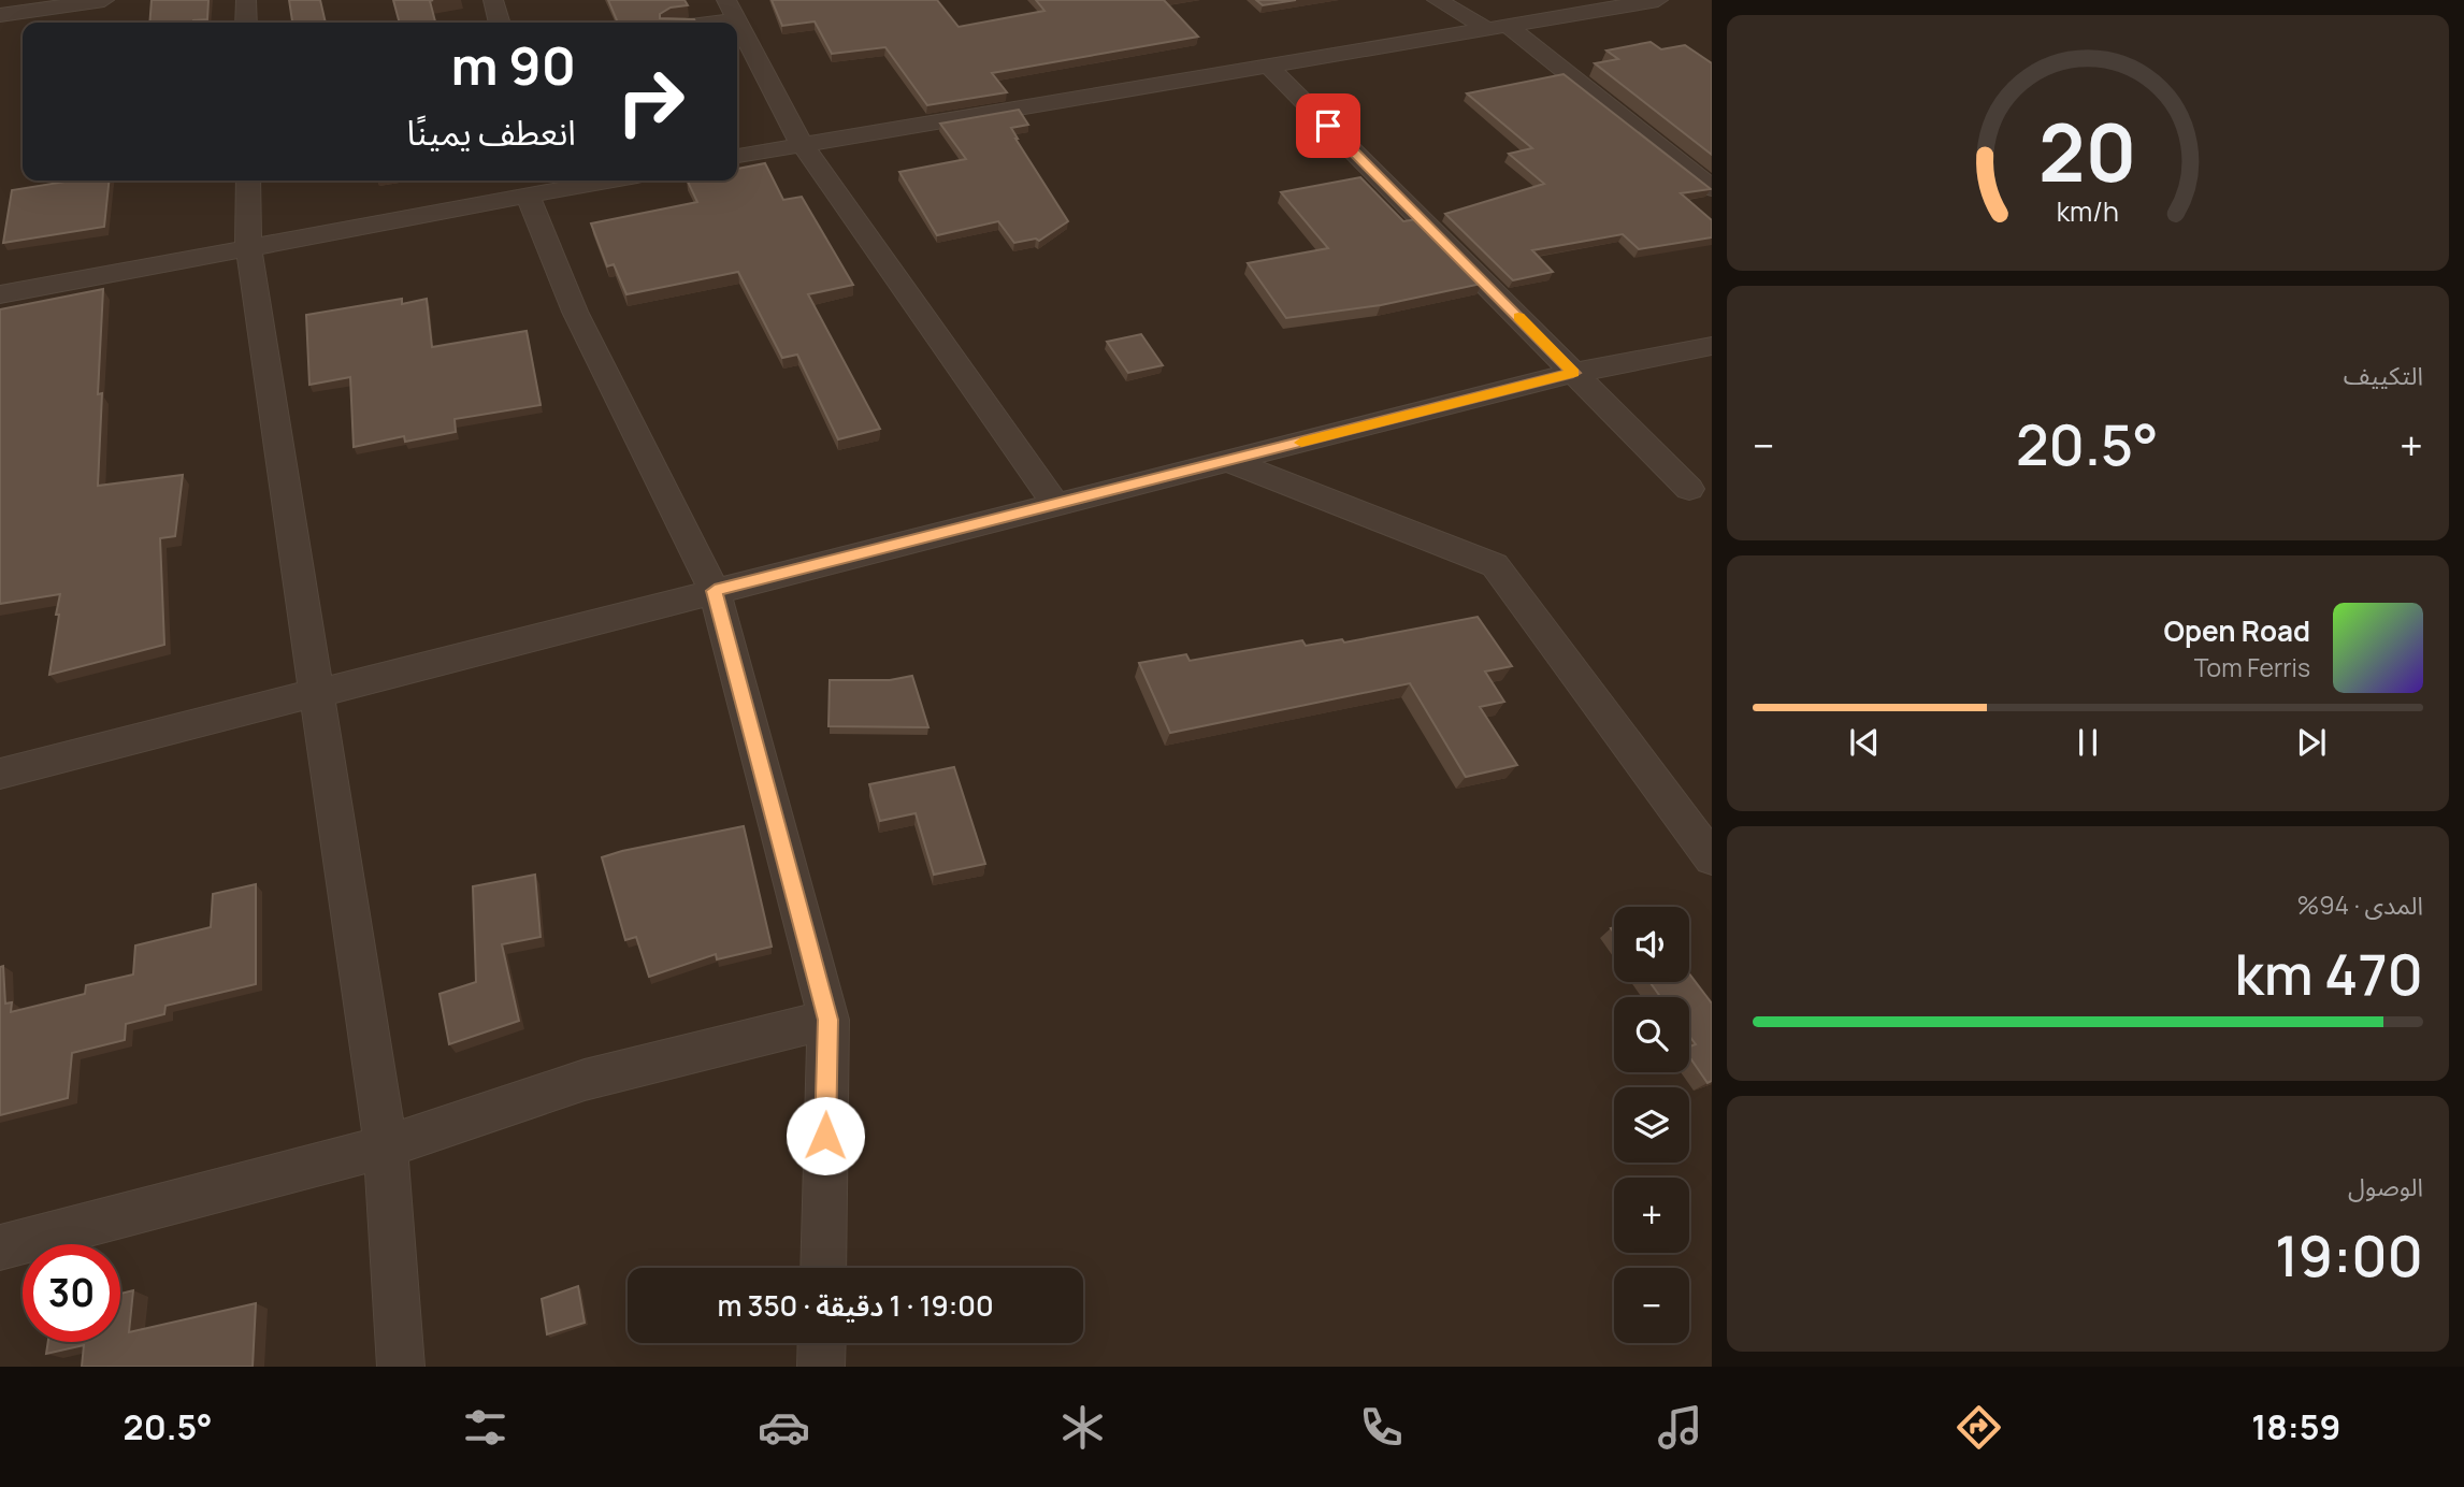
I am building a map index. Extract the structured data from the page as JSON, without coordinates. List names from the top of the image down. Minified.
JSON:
{"page":{"turn":["90 m","انعطف يمينًا"],"tile":["التكييف",["المدى · 94%","470 km"],["الوصول","19:00"]],"heat":["−","20.5°","+"],"song":["Open Road","Tom Ferris"],"map_buttons":["+","−"],"limit":"30","trip":"19:00 · 1 دقيقة · 350 m","tabs":["18:59","20.5°"],"gauge":["20","km/h"]}}
